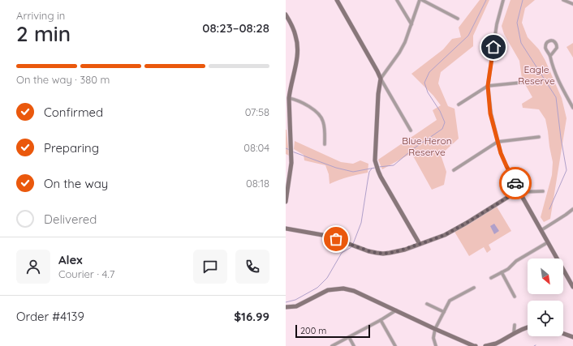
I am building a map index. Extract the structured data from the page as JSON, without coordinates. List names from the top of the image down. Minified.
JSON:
{"parks":["Eagle Reserve","Blue Heron Reserve"],"scale_bar":"200 m","north":"bottom right","page":{"heading":["2 min","Arriving in","08:23–08:28"],"panel":["Alex","Courier · 4.7","Order #4139","$16.99"],"bar":"On the way · 380 m","list":[["Confirmed","07:58"],["Preparing","08:04"],["On the way","08:18"],"Delivered"],"scale":"200 m"}}
